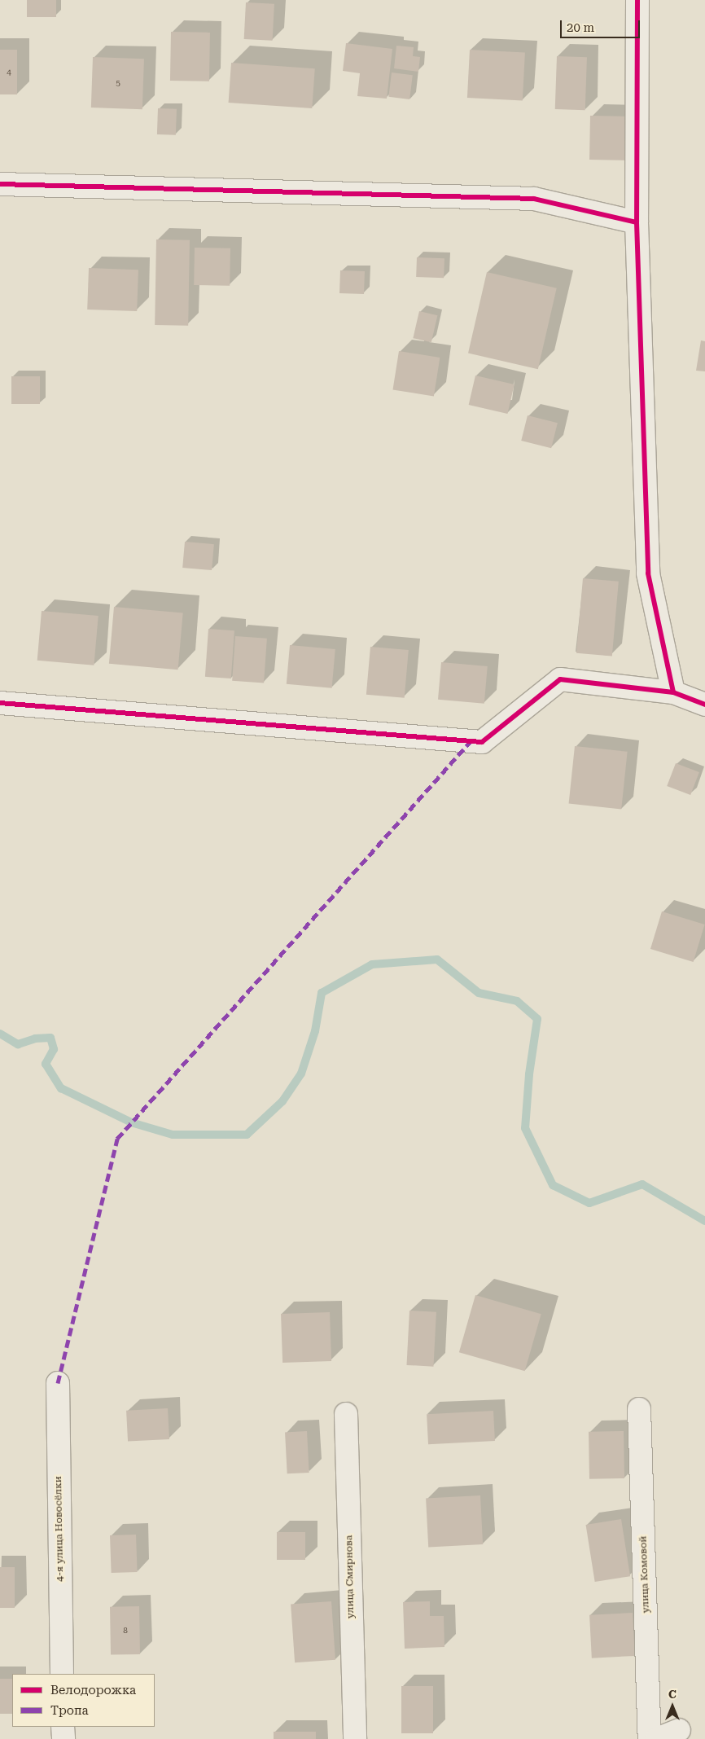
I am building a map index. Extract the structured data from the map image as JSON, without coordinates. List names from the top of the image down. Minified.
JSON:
{"streets":{"street":["4-я улица Новосёлки","улица Комовой","улица Смирнова"]},"house_numbers":["4","5","8"],"legend":["Велодорожка","Тропа"],"scale_bar":"20 m","north":"top"}
